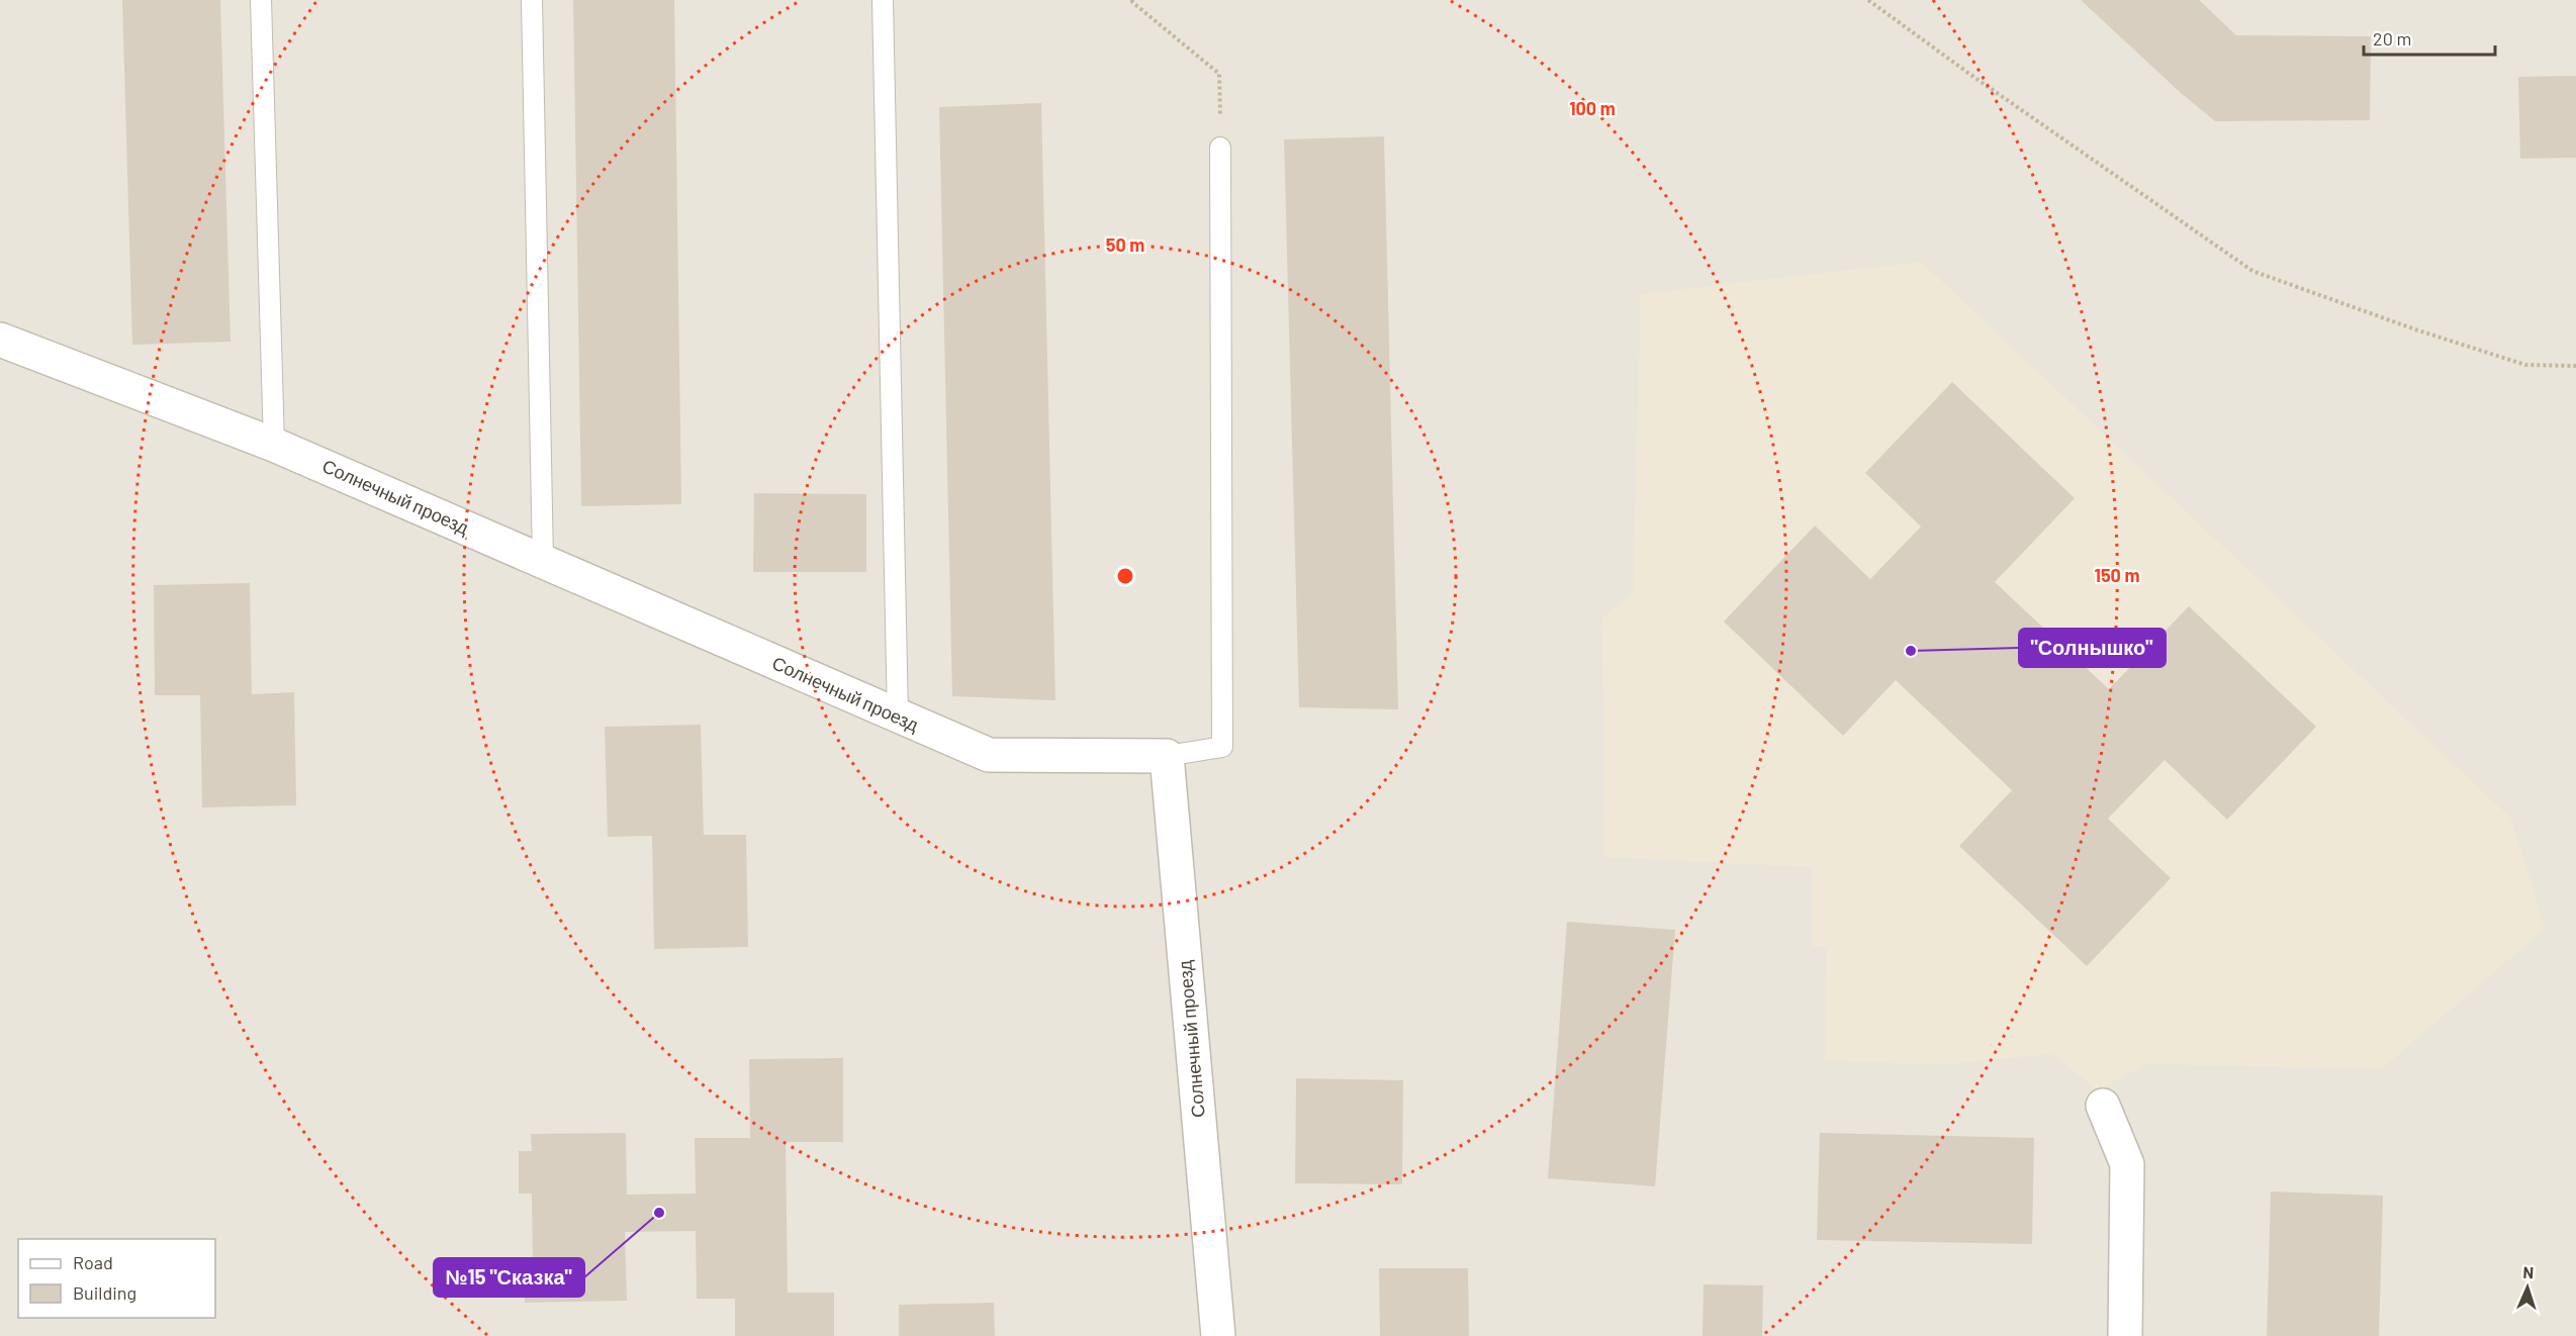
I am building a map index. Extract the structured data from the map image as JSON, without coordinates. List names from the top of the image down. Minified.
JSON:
{"streets":{"street":["Солнечный проезд"]},"places":["\"Солнышко\"","№15 \"Сказка\""],"legend":["Road","Building"],"scale_bar":"20 m","north":"top","rings":["100 m","50 m","150 m"]}
